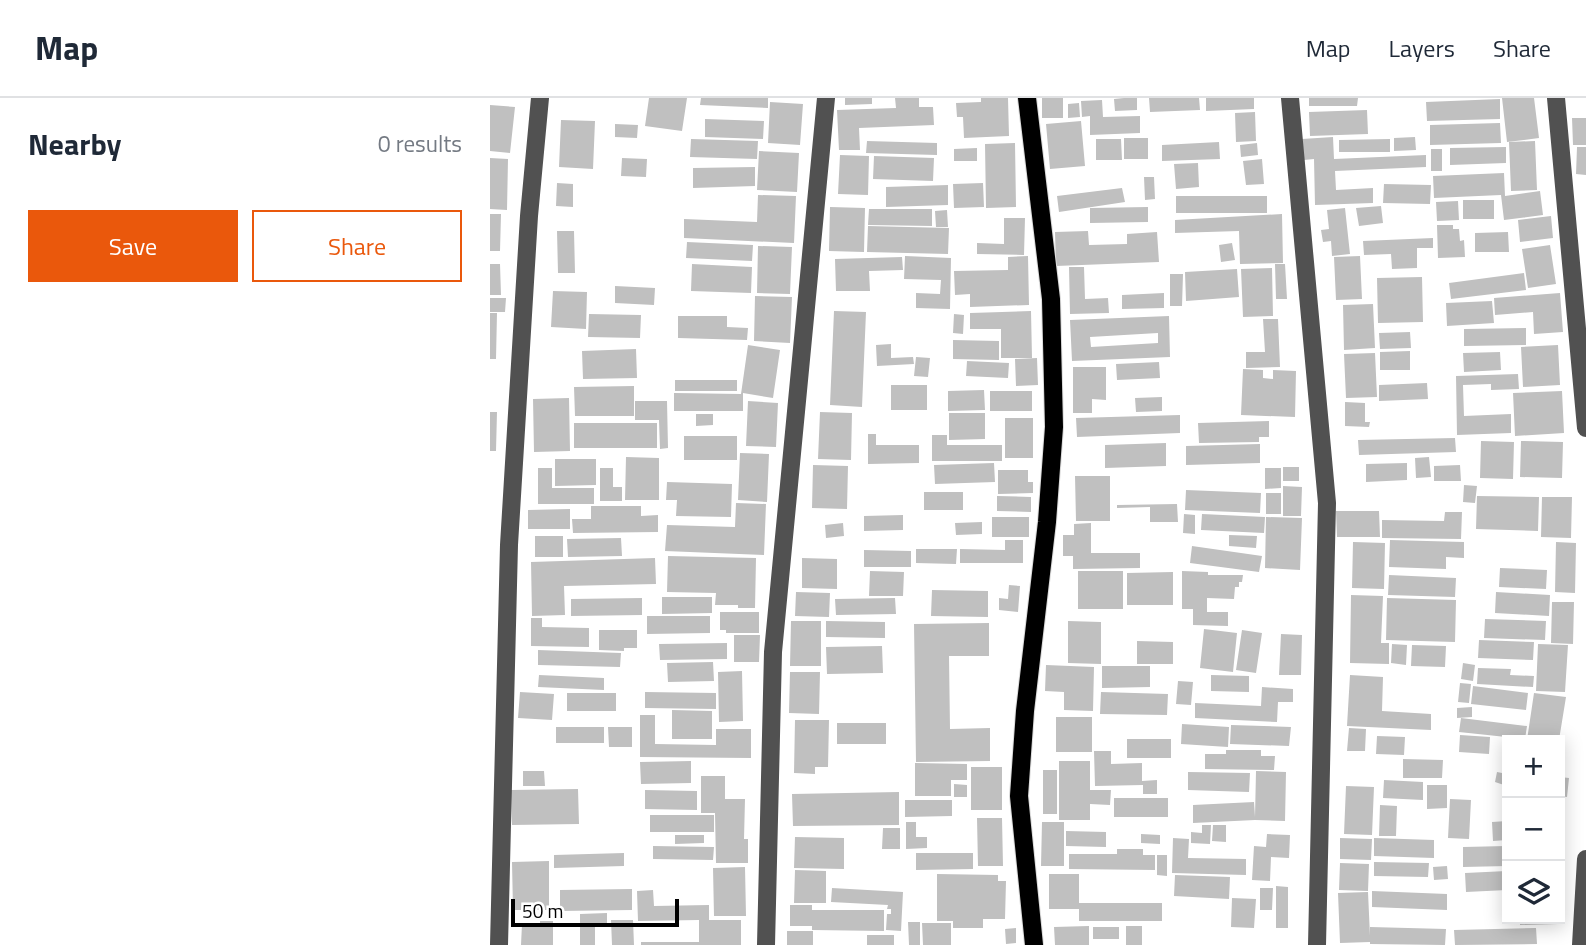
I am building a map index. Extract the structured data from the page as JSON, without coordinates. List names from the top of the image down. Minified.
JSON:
{"scale_bar":"50 m","page":{"header":"Map","nav":["Map","Layers","Share"],"heading":["Nearby","0 results"],"buttons":["Save","Share"],"map_buttons":["+","−"],"scale":"50 m"}}
